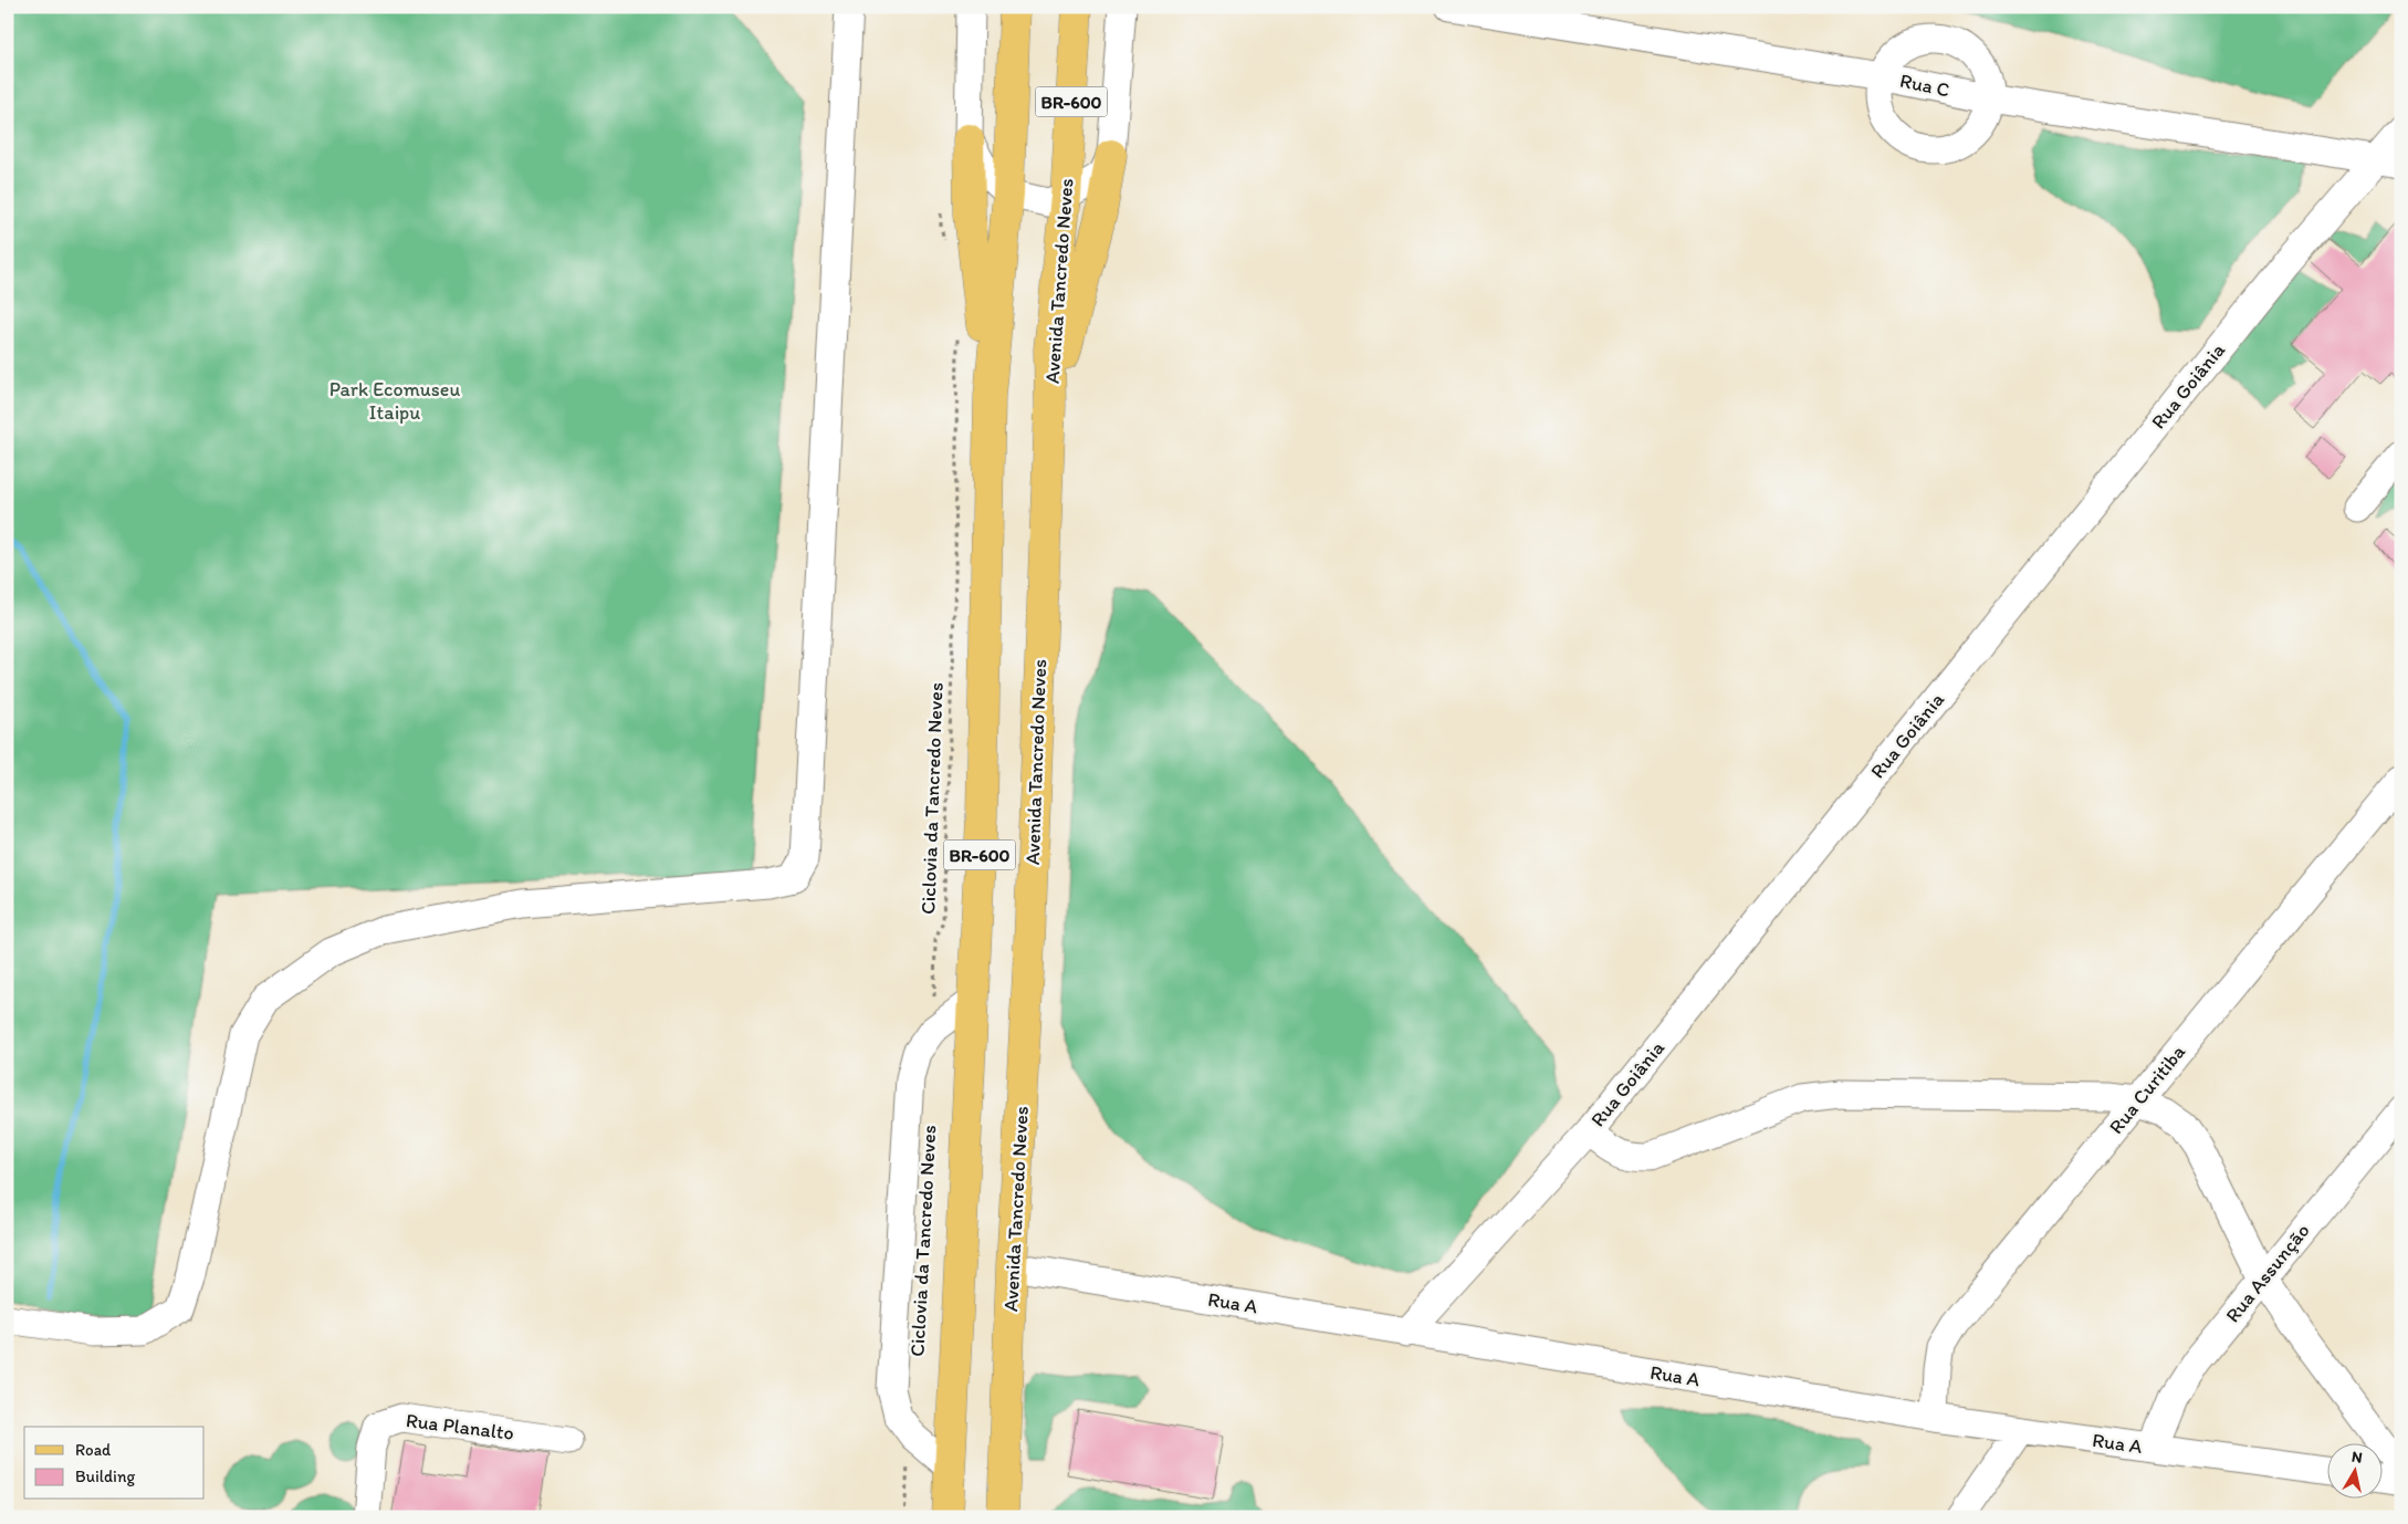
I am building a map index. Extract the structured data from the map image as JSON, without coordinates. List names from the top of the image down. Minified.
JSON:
{"streets":{"main road":["BR-600","Avenida Tancredo Neves"],"street":["Rua C","Rua Goiânia","Rua Curitiba","Rua Assunção","Rua A","Rua Planalto"],"path":["Ciclovia da Tancredo Neves"]},"crossings":[["Rua C","Rua Goiânia"],["Avenida Tancredo Neves","Rua A"],["Rua Goiânia","Rua A"],["Rua Curitiba","Rua A"],["Rua Assunção","Rua A"]],"parks":["Park Ecomuseu Itaipu"],"legend":["Road","Building"],"north":"top"}
